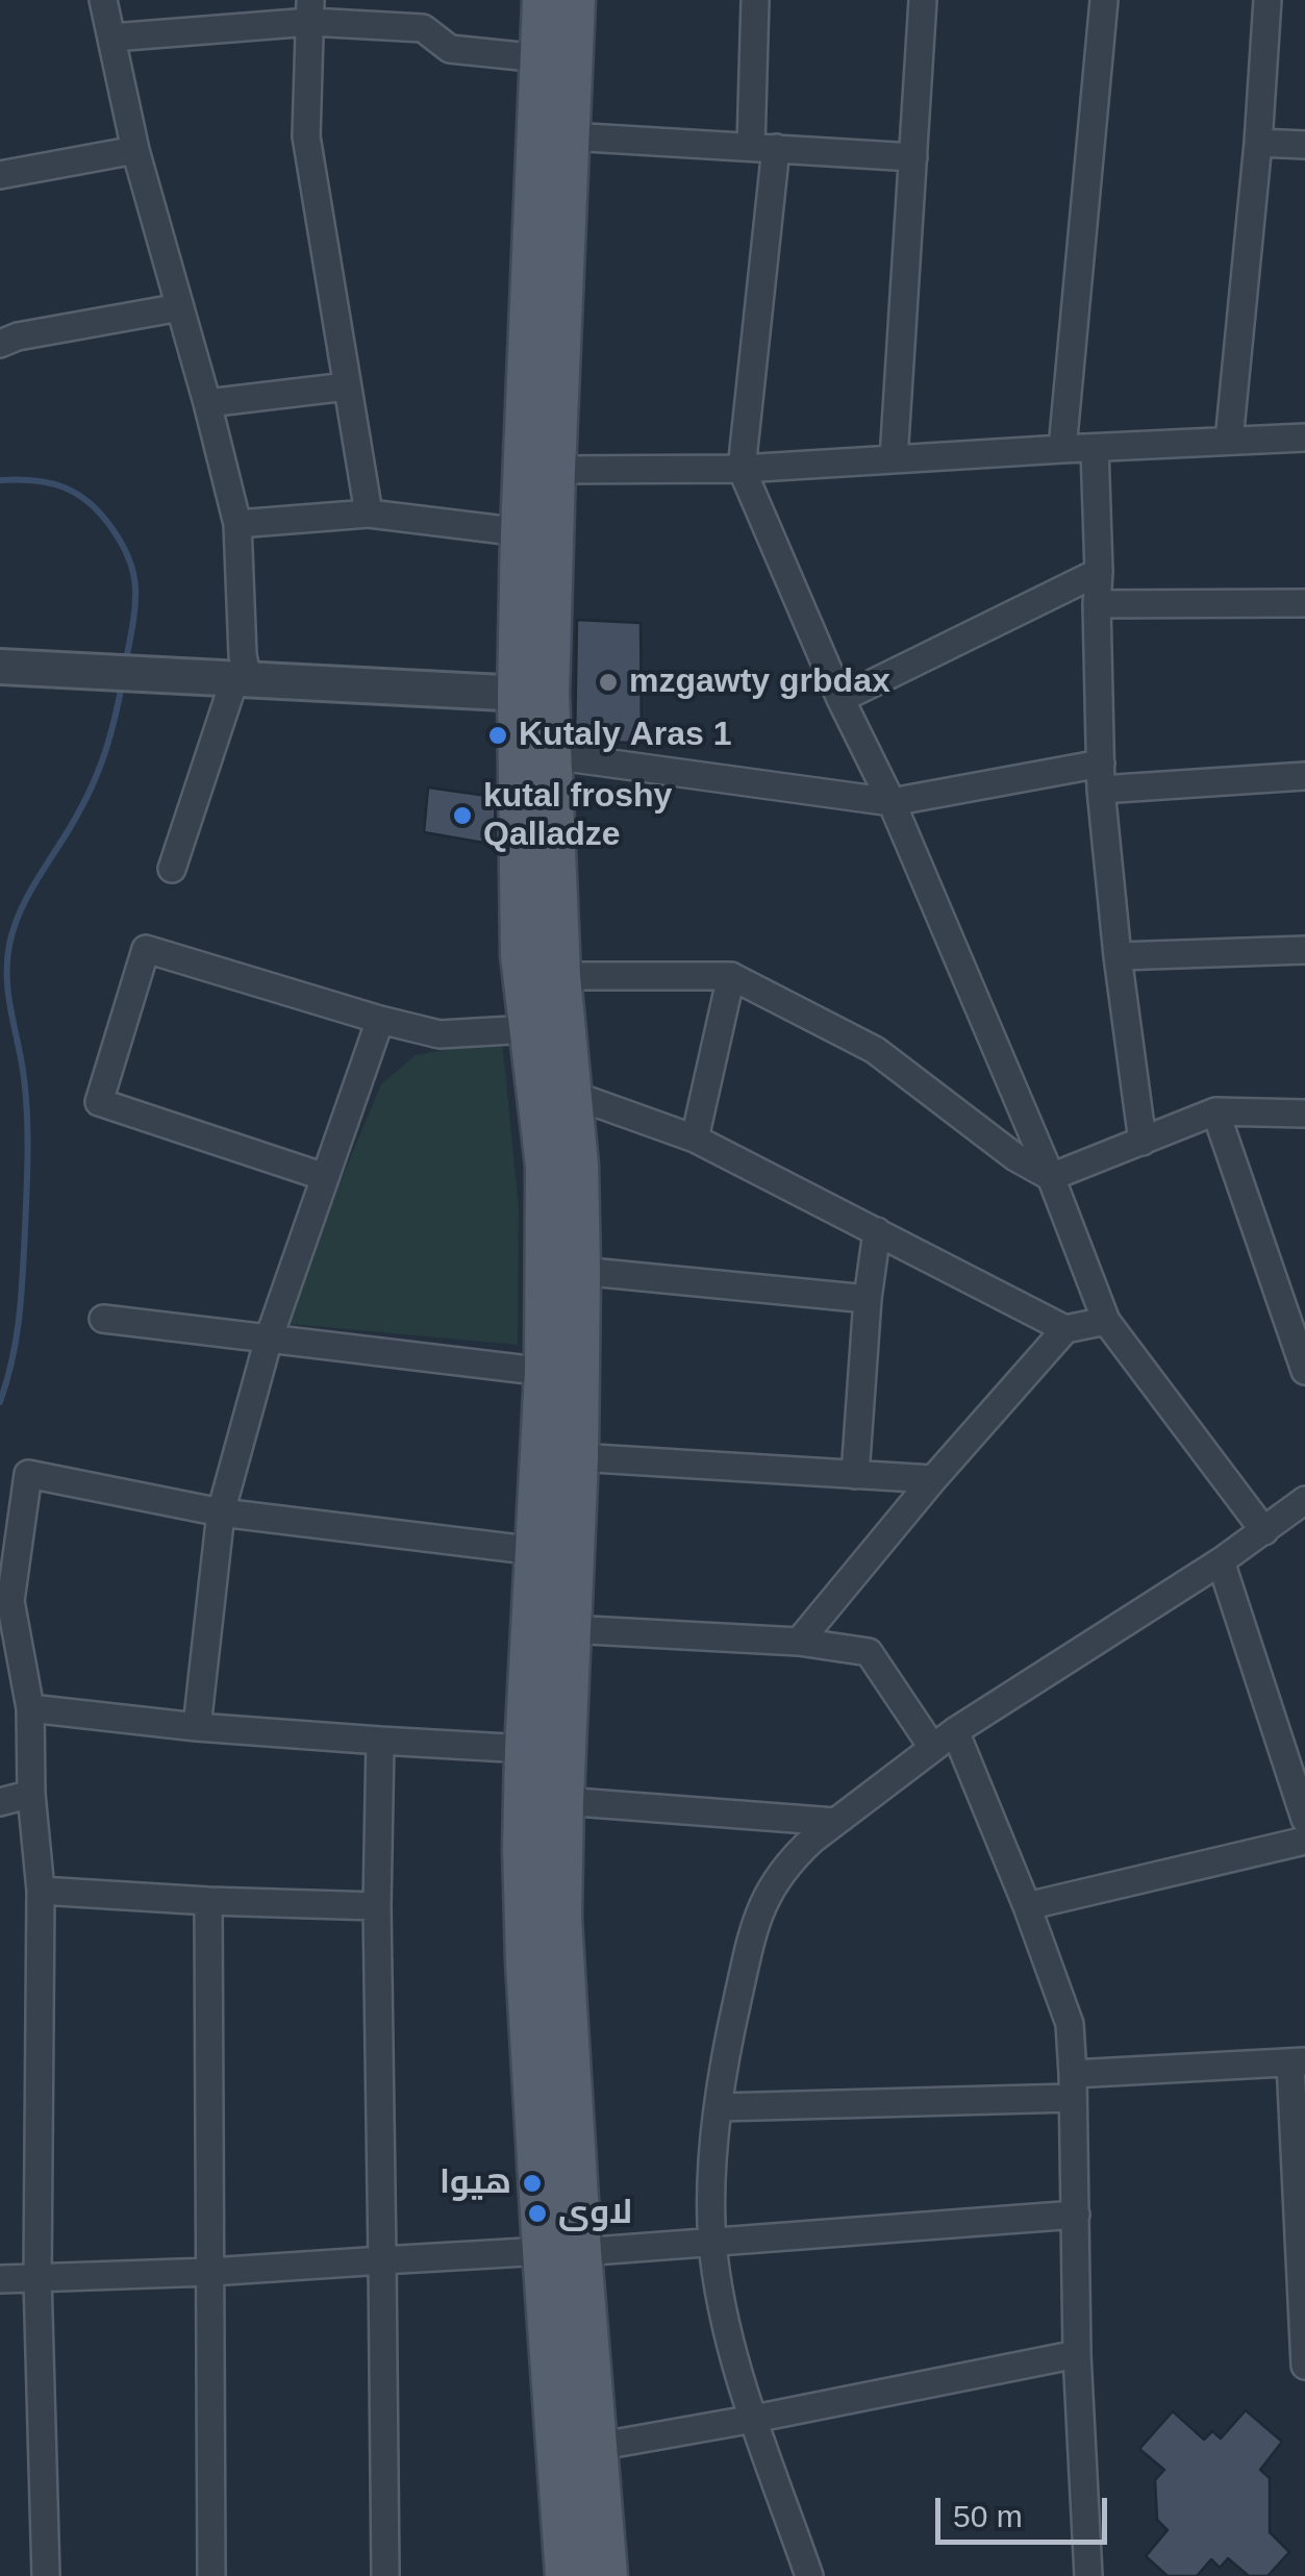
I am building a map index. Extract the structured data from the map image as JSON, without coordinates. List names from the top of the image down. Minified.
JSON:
{"places":["mzgawty grbdax","Kutaly Aras 1","kutal froshy Qalladze","هیوا","لاوی"],"scale_bar":"50 m"}
